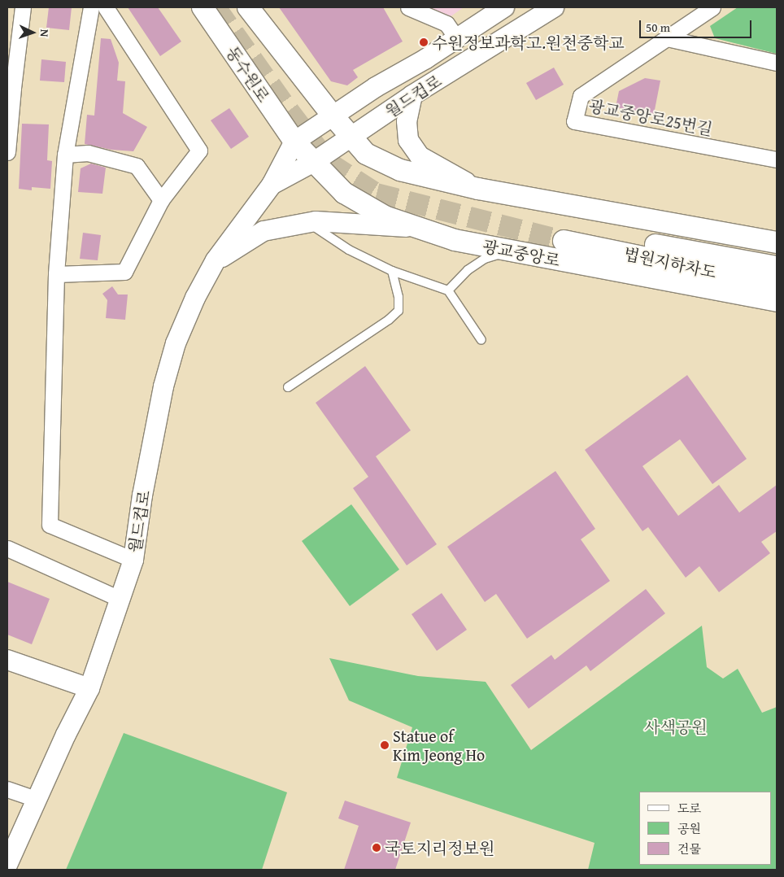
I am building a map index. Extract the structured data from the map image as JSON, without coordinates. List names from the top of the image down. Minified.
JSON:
{"streets":{"main road":["동수원로","광교중앙로","법원지하차도"],"street":["월드컵로","광교중앙로25번길"]},"crossings":[["동수원로","월드컵로"],["동수원로","광교중앙로"],["월드컵로","광교중앙로"]],"parks":["사색공원"],"places":["수원정보과학고.원천중학교","Statue of Kim Jeong Ho","국토지리정보원"],"legend":["도로","공원","건물"],"scale_bar":"50 m","north":"right"}
